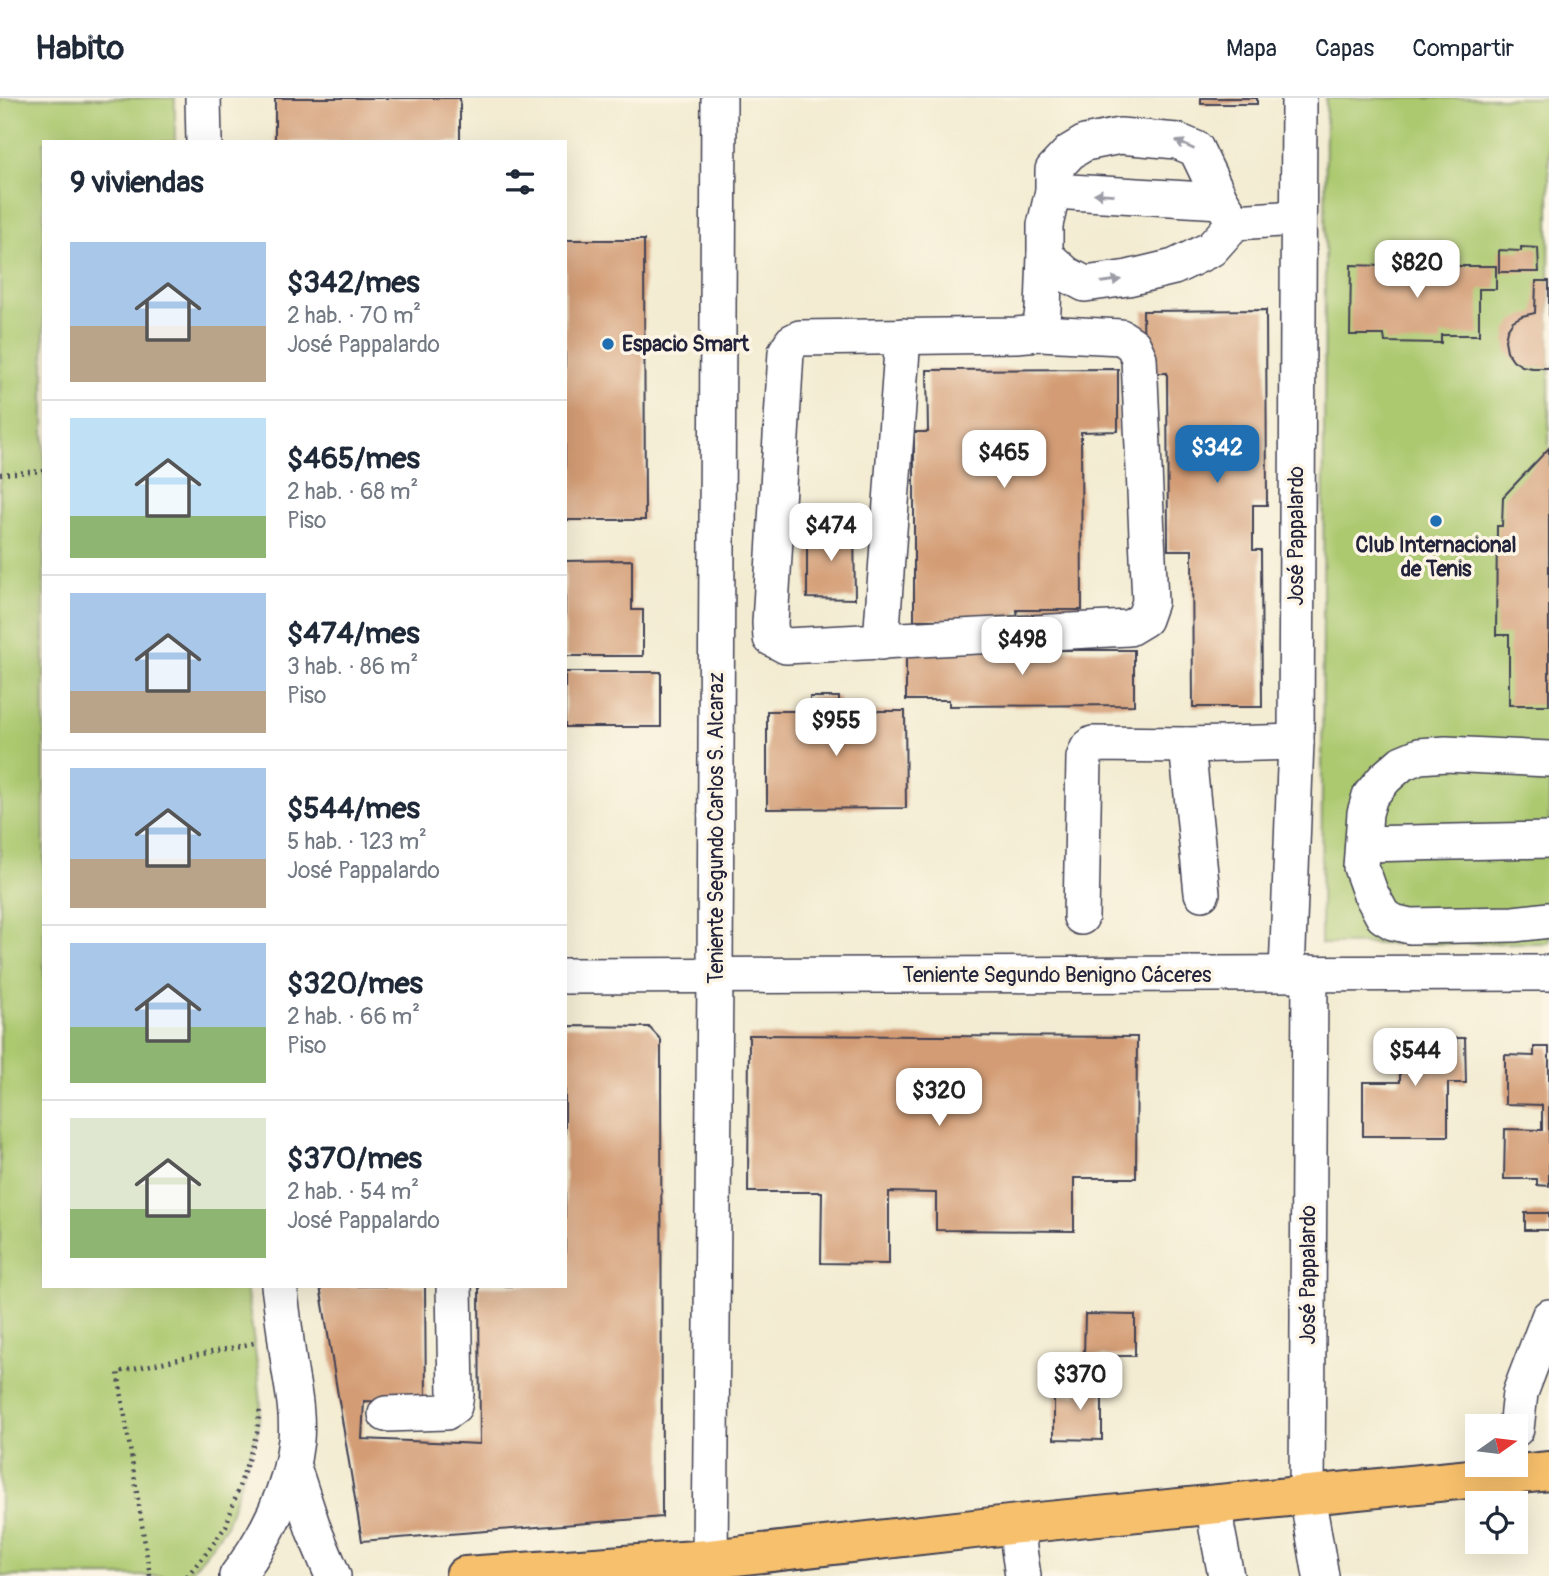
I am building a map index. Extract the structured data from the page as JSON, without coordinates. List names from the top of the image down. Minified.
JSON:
{"streets":{"street":["José Pappalardo","Teniente Segundo Carlos S. Alcaraz","Teniente Segundo Benigno Cáceres"]},"crossings":[["José Pappalardo","Teniente Segundo Benigno Cáceres"],["Teniente Segundo Carlos S. Alcaraz","Teniente Segundo Benigno Cáceres"]],"places":["Espacio Smart","Club Internacional de Tenis"],"north":"right","page":{"header":"Habito","nav":["Mapa","Capas","Compartir"],"heading":"9 viviendas","list":[{"name":"$342/mes","note":"2 hab. · 70 m² · José Pappalardo"},{"name":"$465/mes","note":"2 hab. · 68 m² · Piso"},{"name":"$474/mes","note":"3 hab. · 86 m² · Piso"},{"name":"$544/mes","note":"5 hab. · 123 m² · José Pappalardo"},{"name":"$320/mes","note":"2 hab. · 66 m² · Piso"},{"name":"$370/mes","note":"2 hab. · 54 m² · José Pappalardo"}],"price":["$820","$342","$465","$474","$498","$955","$544","$320","$370"]}}
